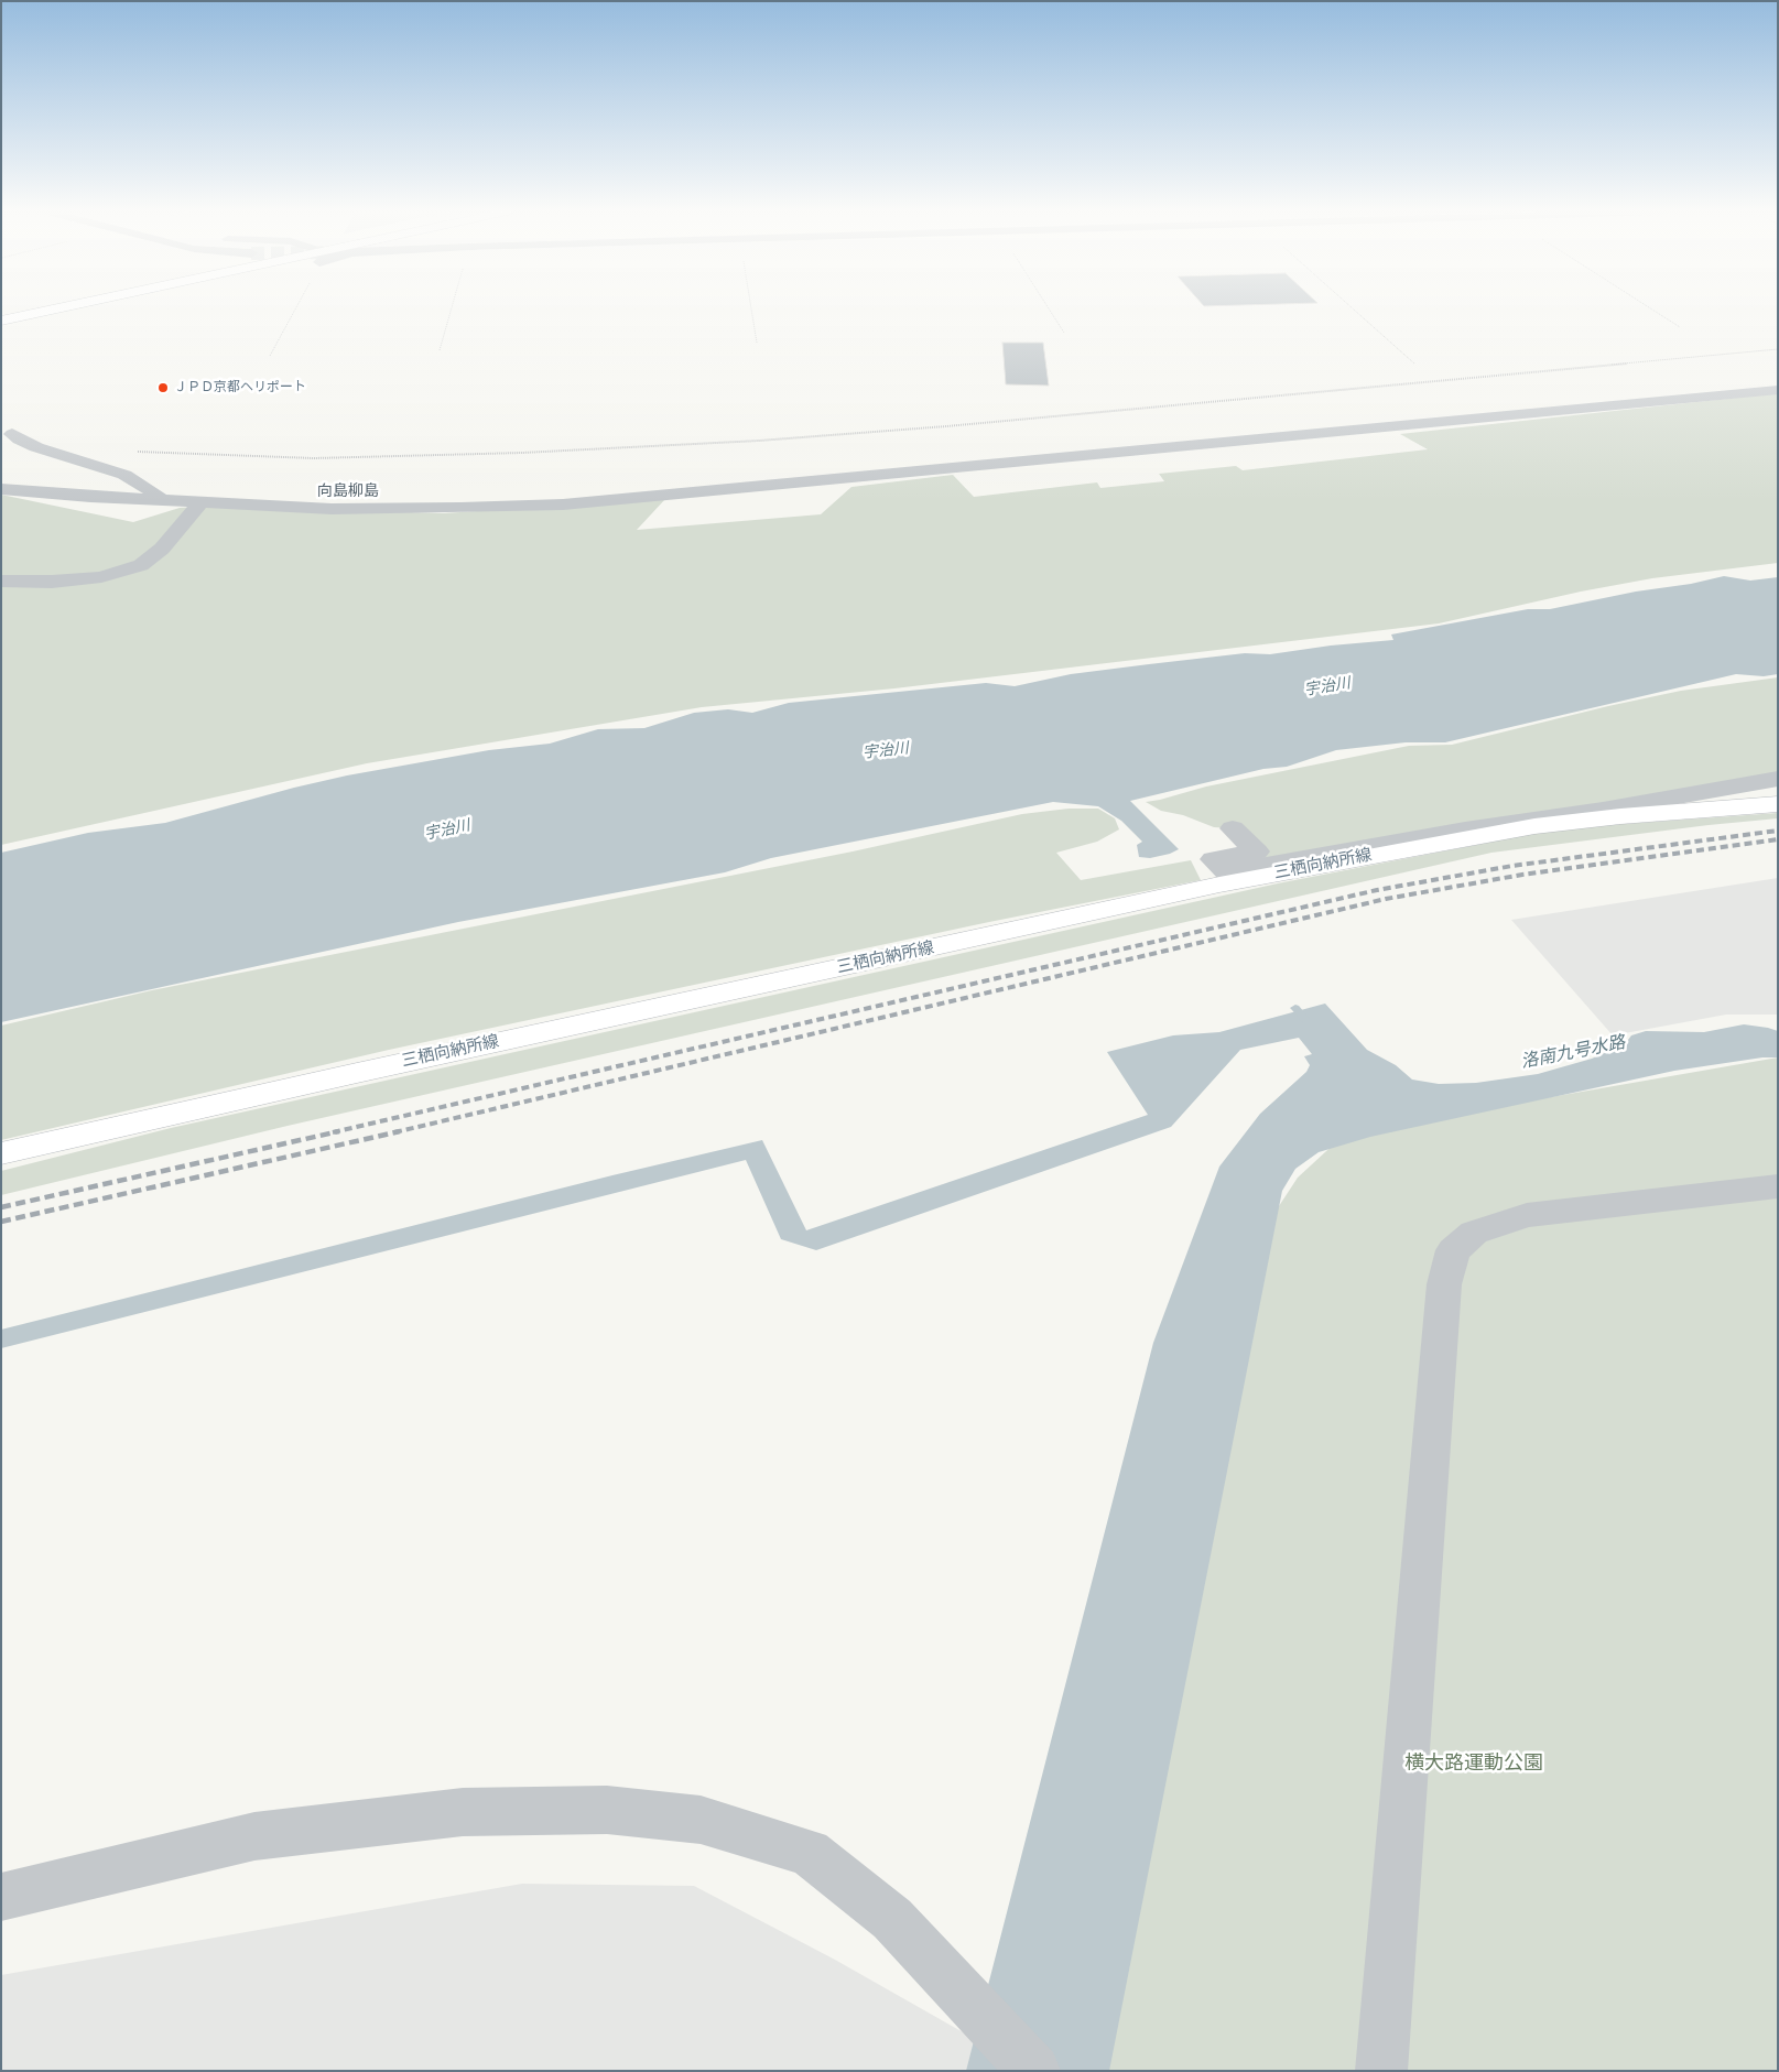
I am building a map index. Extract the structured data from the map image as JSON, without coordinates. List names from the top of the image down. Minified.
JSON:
{"streets":{"main road":["三栖向納所線"]},"districts":["向島柳島"],"water":["宇治川","洛南九号水路"],"parks":["横大路運動公園"],"places":["ＪＰＤ京都ヘリポート"]}
